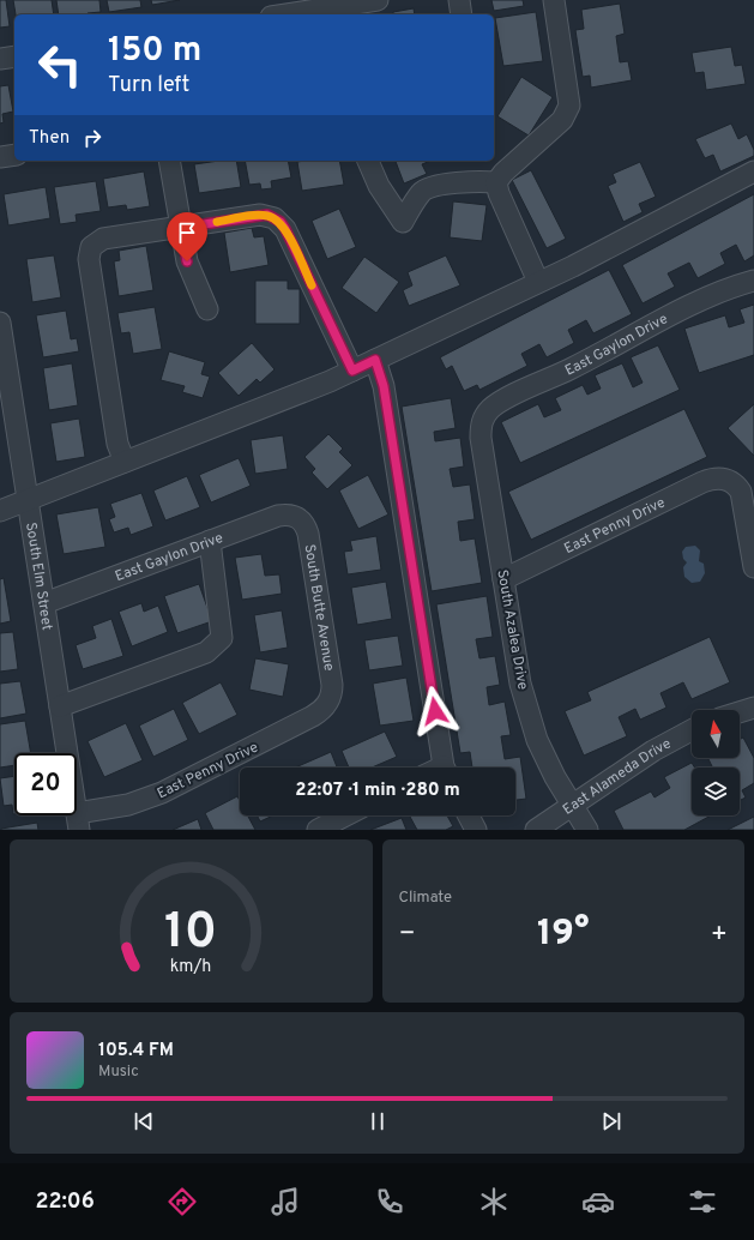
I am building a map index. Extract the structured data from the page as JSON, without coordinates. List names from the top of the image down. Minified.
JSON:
{"streets":{"street":["East Gaylon Drive","East Penny Drive","South Elm Street","South Butte Avenue","South Azalea Drive","East Alameda Drive"]},"crossings":[["East Gaylon Drive","South Elm Street"],["East Gaylon Drive","South Butte Avenue"],["East Gaylon Drive","South Azalea Drive"],["East Penny Drive","South Elm Street"],["East Penny Drive","South Butte Avenue"],["East Penny Drive","South Azalea Drive"],["South Azalea Drive","East Alameda Drive"]],"north":"top","page":{"turn":["150 m","Turn left"],"then":"Then","limit":"20","trip":"22:07 · 1 min · 280 m","tile":"Climate","heat":["−","19°","+"],"song":["105.4 FM","Music"],"tabs":"22:06","gauge":["10","km/h"]}}
